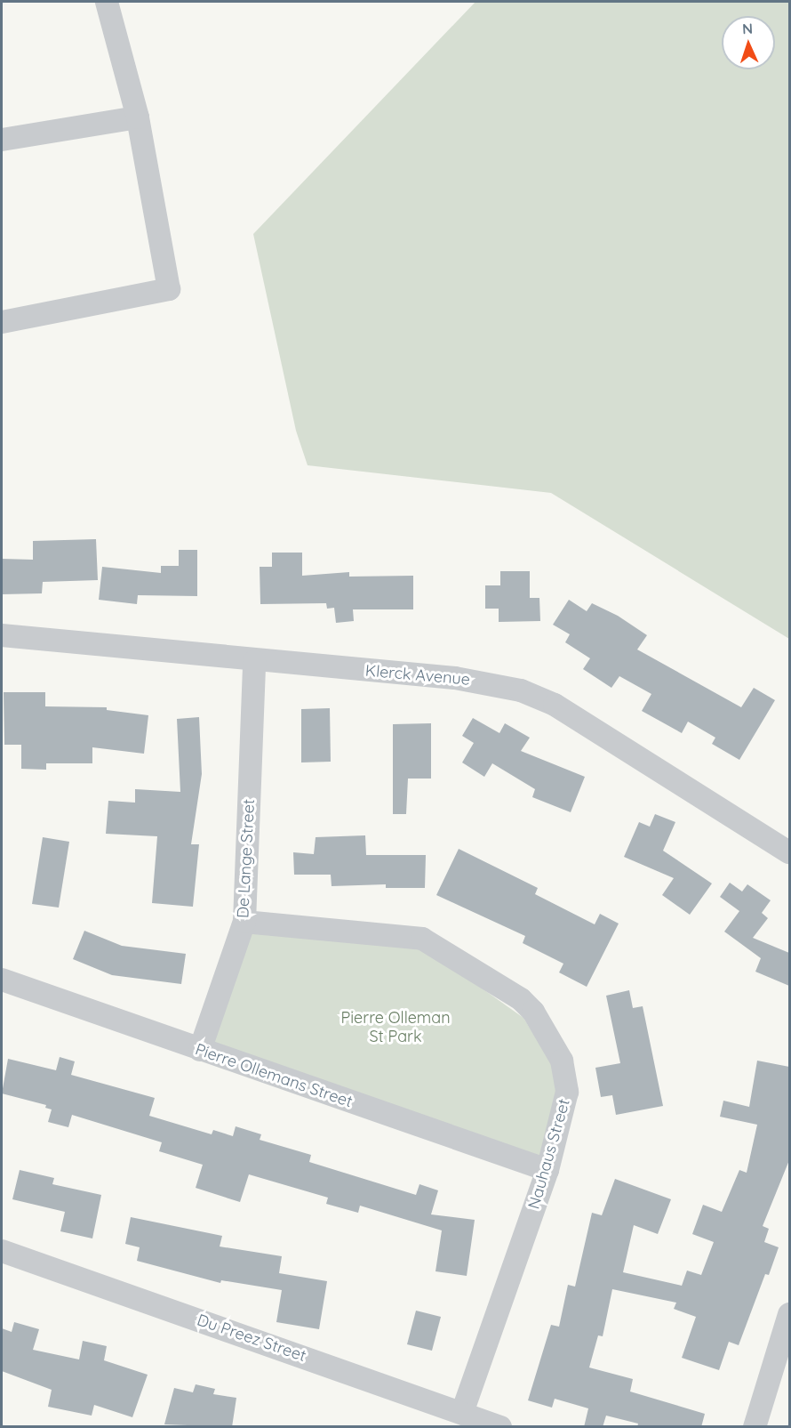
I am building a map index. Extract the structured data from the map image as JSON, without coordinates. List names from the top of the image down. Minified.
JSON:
{"streets":{"street":["Klerck Avenue","De Lange Street","Pierre Ollemans Street","Nauhaus Street","Du Preez Street"]},"crossings":[["Klerck Avenue","De Lange Street"],["De Lange Street","Pierre Ollemans Street"],["De Lange Street","Nauhaus Street"],["Pierre Ollemans Street","Nauhaus Street"],["Nauhaus Street","Du Preez Street"]],"parks":["Pierre Olleman St Park"],"north":"top"}
